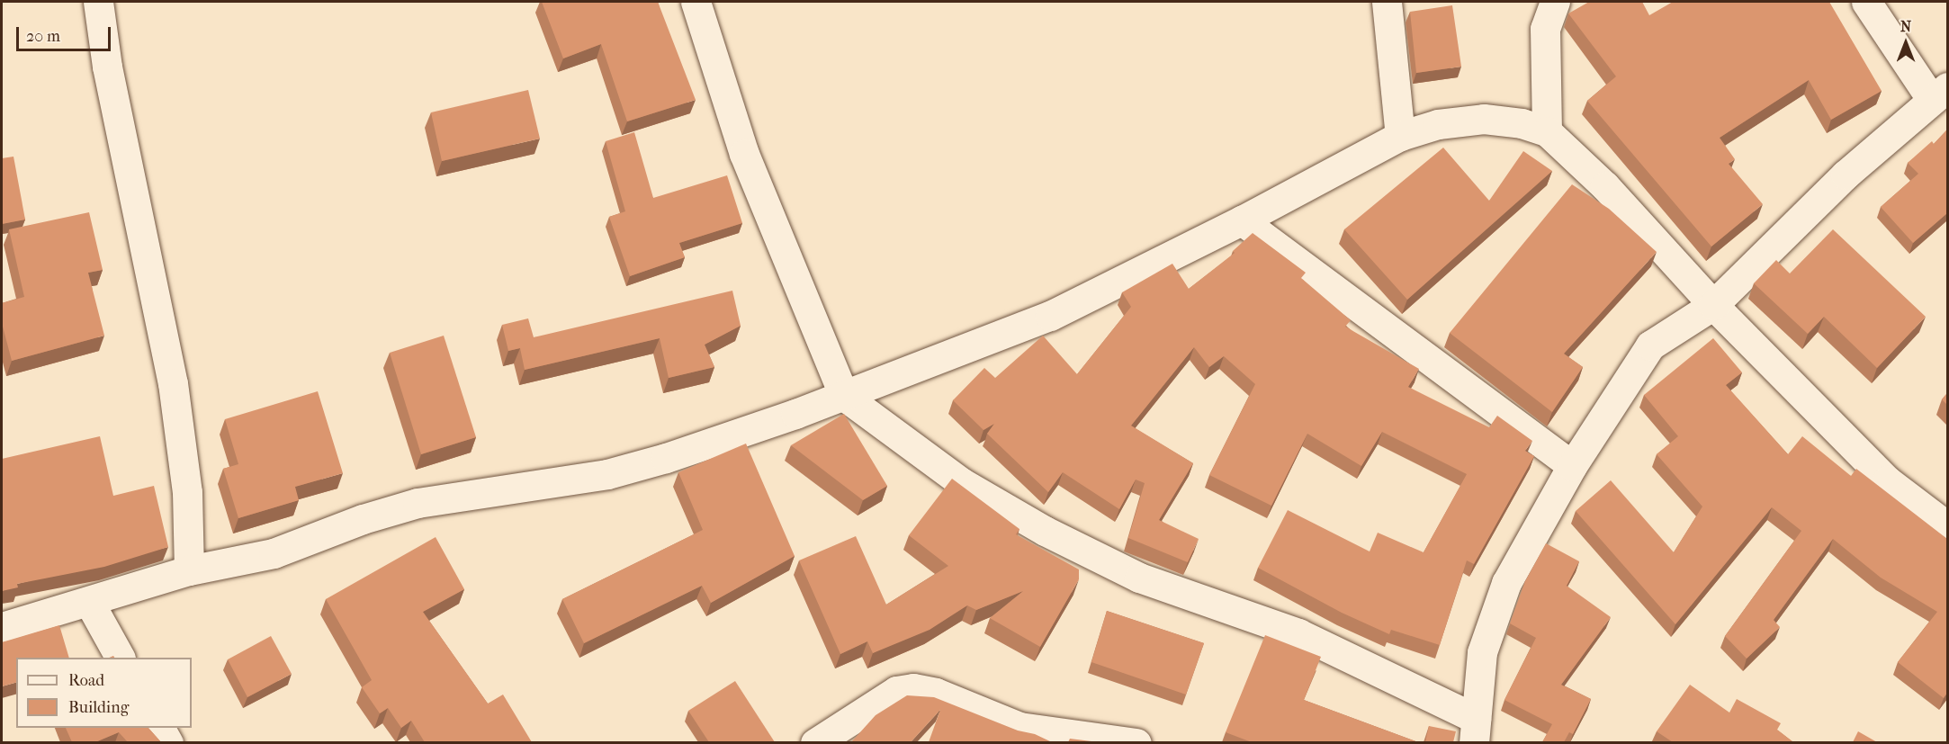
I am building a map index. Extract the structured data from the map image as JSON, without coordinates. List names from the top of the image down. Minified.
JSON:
{"legend":["Road","Building"],"scale_bar":"20 m","north":"top"}
